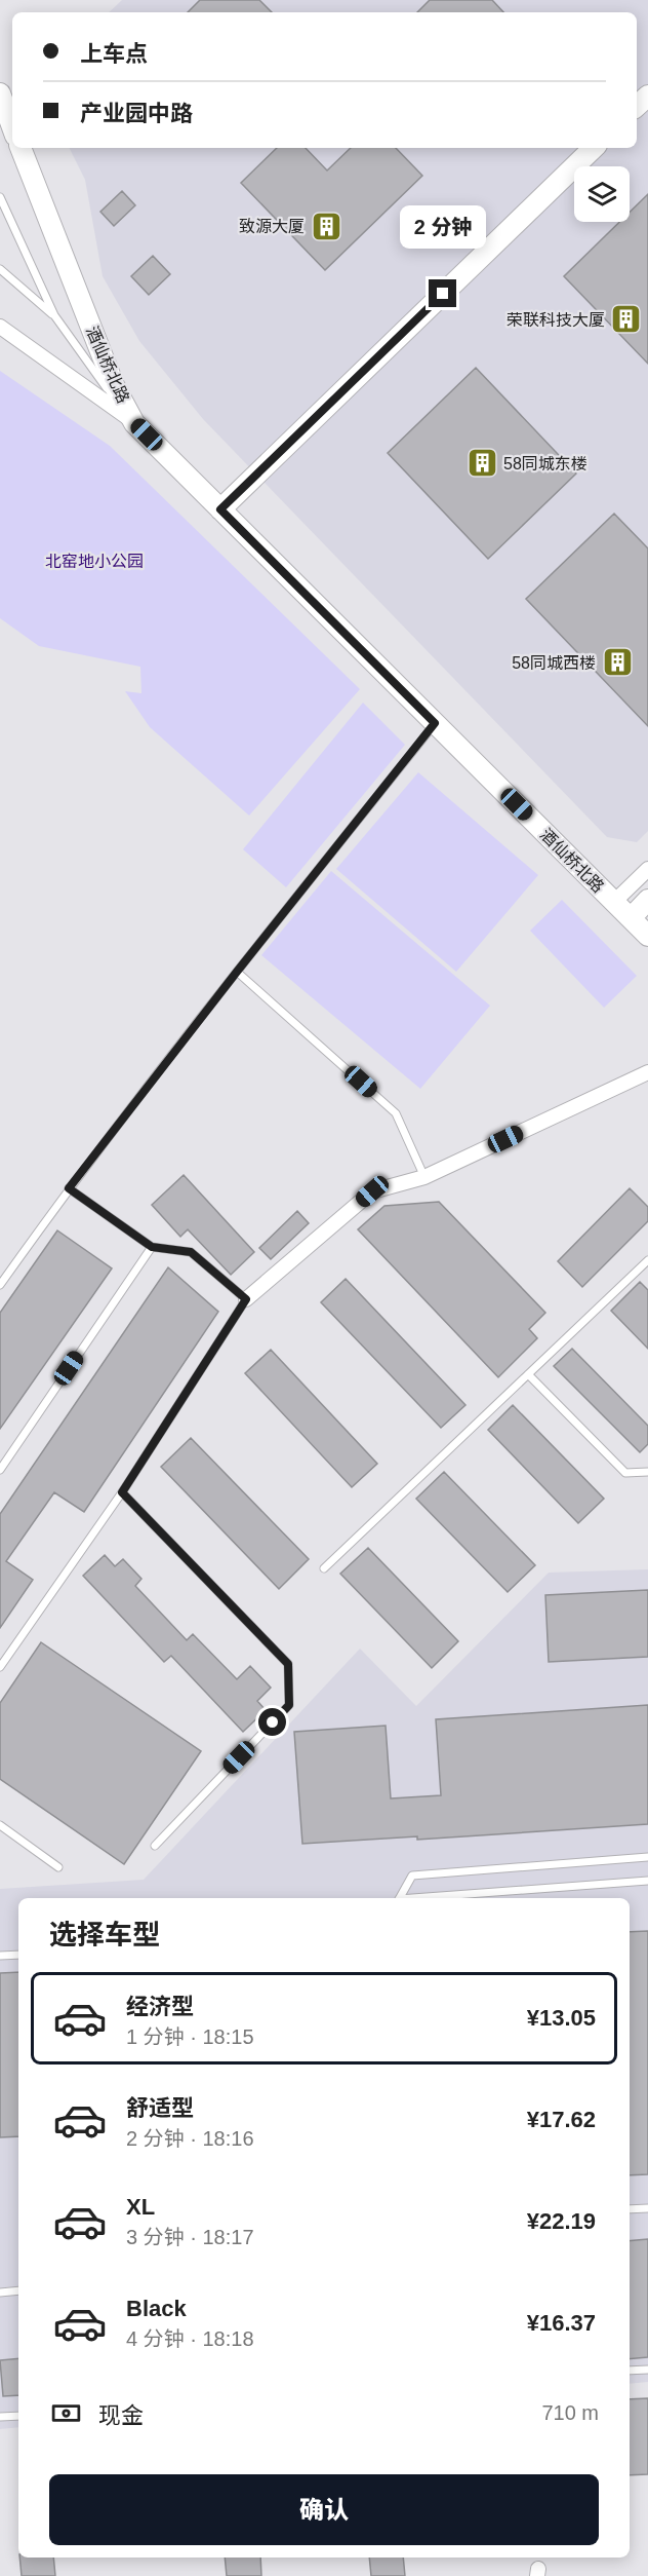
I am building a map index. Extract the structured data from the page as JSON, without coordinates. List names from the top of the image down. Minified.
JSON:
{"streets":{"street":["酒仙桥北路"]},"parks":["北窑地小公园"],"places":{"building":["致源大厦","荣联科技大厦","58同城东楼","58同城西楼"]},"page":{"banner":["上车点","产业园中路"],"bubble":"2 分钟","heading":"选择车型","list":[{"name":"经济型","note":"1 分钟 · 18:15","value":"¥13.05"},{"name":"舒适型","note":"2 分钟 · 18:16","value":"¥17.62"},{"name":"XL","note":"3 分钟 · 18:17","value":"¥22.19"},{"name":"Black","note":"4 分钟 · 18:18","value":"¥16.37"}],"pay":["现金","710 m"],"buttons":"确认"}}
